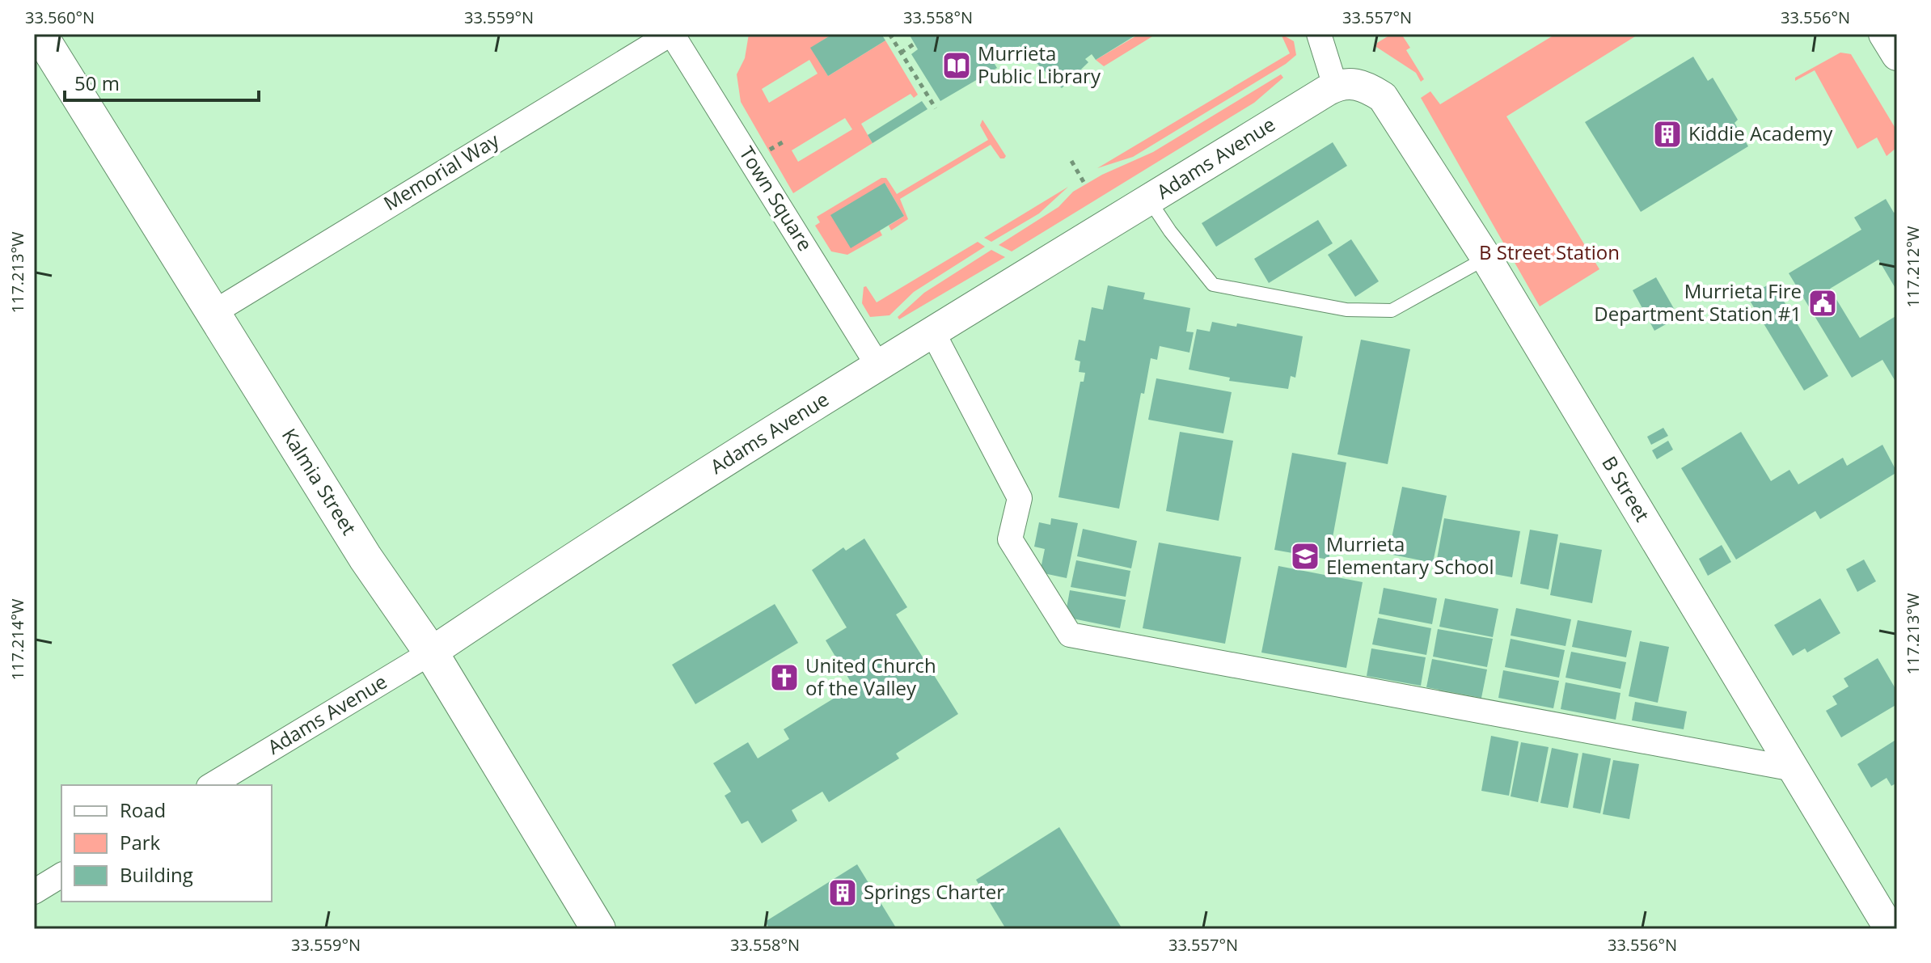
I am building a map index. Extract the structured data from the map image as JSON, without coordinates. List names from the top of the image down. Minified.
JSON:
{"streets":{"main road":["Kalmia Street"],"street":["Adams Avenue","Memorial Way","Town Square","B Street"]},"crossings":[["Adams Avenue","Town Square"],["Adams Avenue","Kalmia Street"],["Adams Avenue","B Street"],["Memorial Way","Town Square"],["Memorial Way","Kalmia Street"]],"parks":["B Street Station"],"places":{"library":["Murrieta Public Library"],"building":["Kiddie Academy","Springs Charter"],"public building":["Murrieta Fire Department Station #1"],"school or university":["Murrieta Elementary School"],"church":["United Church of the Valley"]},"legend":["Road","Park","Building"],"scale_bar":"50 m","coordinates":["33.560°N","33.559°N","33.558°N","33.557°N","33.556°N","117.212°W","117.213°W","117.214°W"]}
